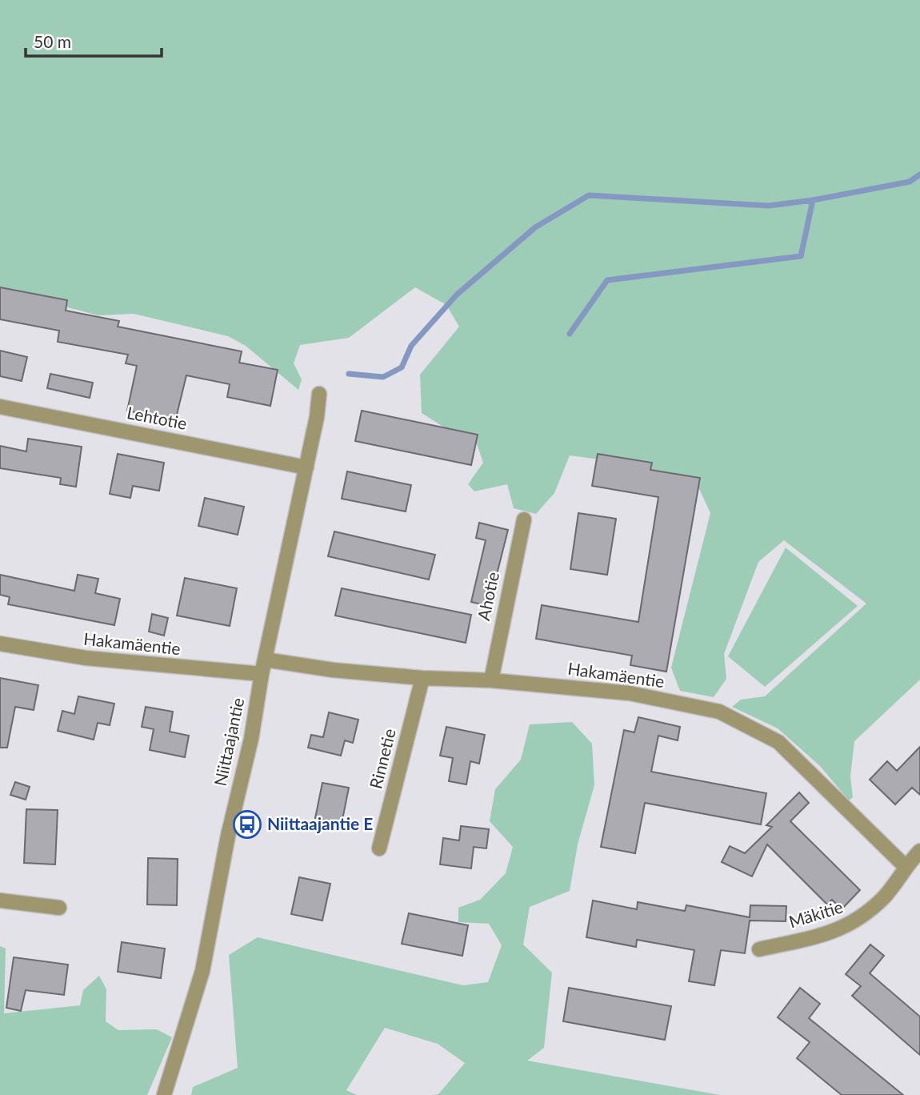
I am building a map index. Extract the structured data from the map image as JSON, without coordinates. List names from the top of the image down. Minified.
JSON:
{"streets":{"street":["Lehtotie","Ahotie","Hakamäentie","Niittaajantie","Rinnetie","Mäkitie"]},"crossings":[["Lehtotie","Niittaajantie"],["Ahotie","Hakamäentie"],["Hakamäentie","Niittaajantie"],["Hakamäentie","Rinnetie"],["Hakamäentie","Mäkitie"]],"places":{"bus stop":["Niittaajantie E"]},"scale_bar":"50 m"}
